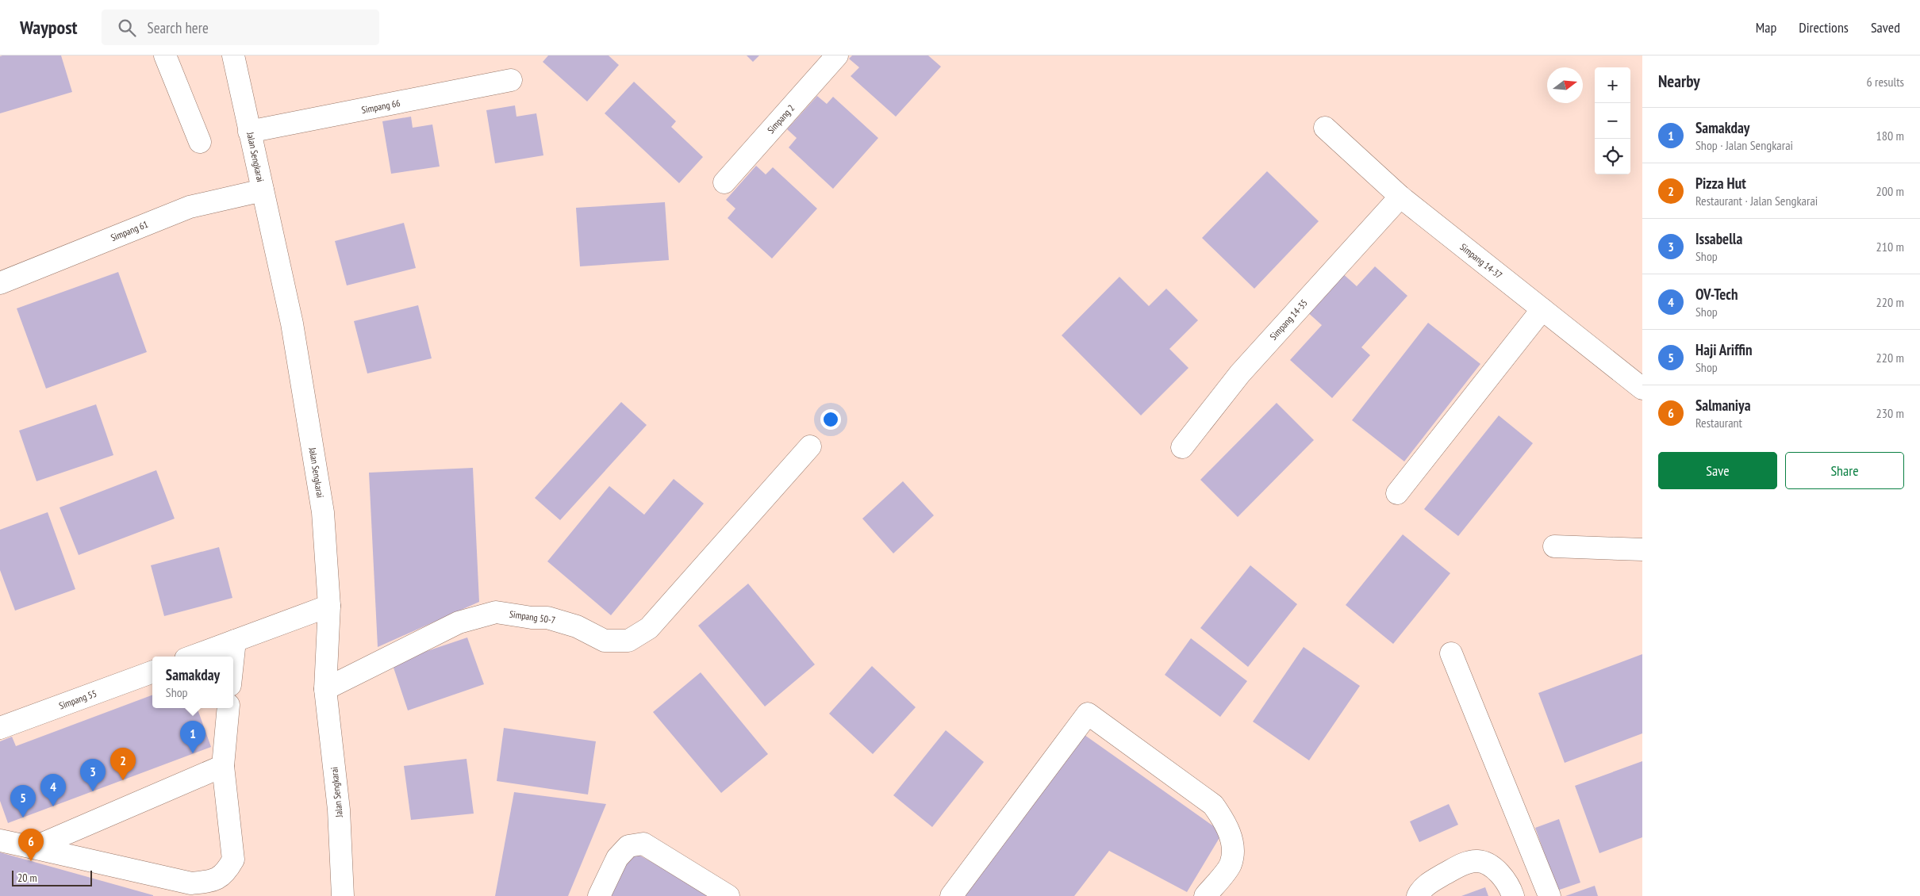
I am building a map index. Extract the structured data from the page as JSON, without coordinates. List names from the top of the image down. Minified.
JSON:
{"streets":{"street":["Simpang 66","Simpang 2","Jalan Sengkarai","Simpang 61","Simpang 14-37","Simpang 14-35","Simpang 50-7","Simpang 55"]},"crossings":[["Simpang 66","Jalan Sengkarai"],["Jalan Sengkarai","Simpang 61"],["Jalan Sengkarai","Simpang 50-7"],["Simpang 14-37","Simpang 14-35"]],"scale_bar":"20 m","north":"right","page":{"header":"Waypost","search":"Search here","nav":["Map","Directions","Saved"],"heading":["Nearby","6 results"],"map_buttons":["+","−"],"list":[{"mark":"1","name":"Samakday","note":"Shop · Jalan Sengkarai","value":"180 m"},{"mark":"2","name":"Pizza Hut","note":"Restaurant · Jalan Sengkarai","value":"200 m"},{"mark":"3","name":"Issabella","note":"Shop","value":"210 m"},{"mark":"4","name":"OV-Tech","note":"Shop","value":"220 m"},{"mark":"5","name":"Haji Ariffin","note":"Shop","value":"220 m"},{"mark":"6","name":"Salmaniya","note":"Restaurant","value":"230 m"}],"buttons":["Save","Share"],"popup":["Samakday","Shop"],"pins":["1","2","3","4","5","6"],"scale":"20 m"}}
